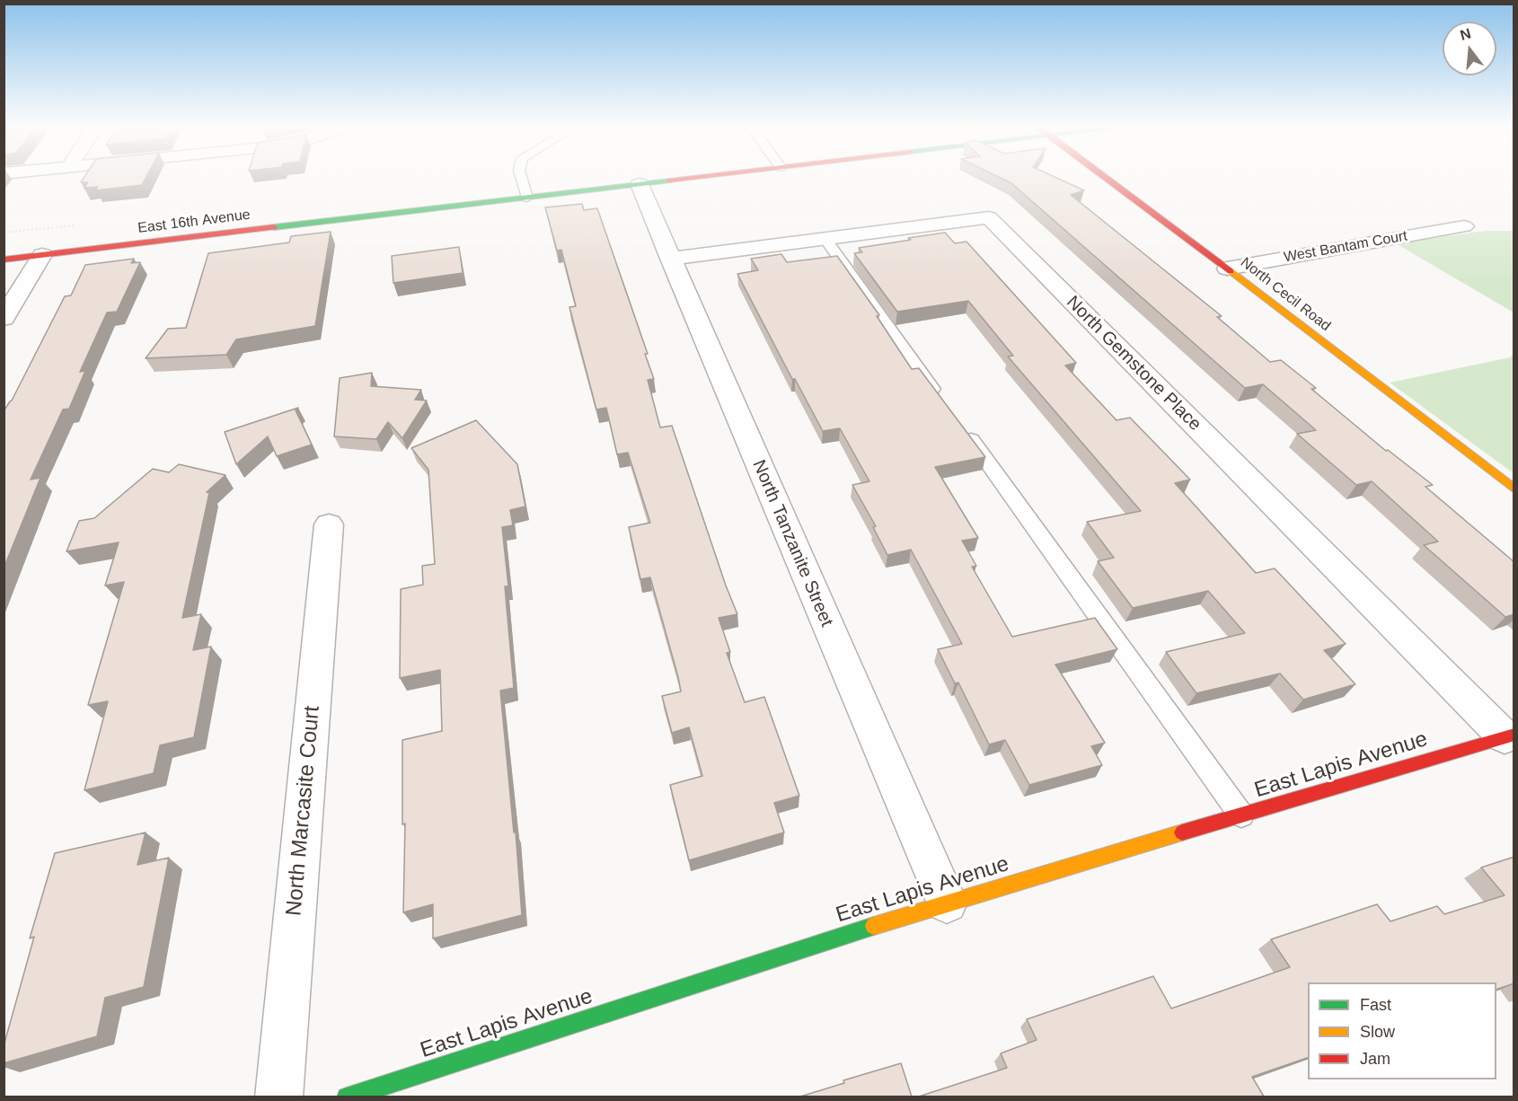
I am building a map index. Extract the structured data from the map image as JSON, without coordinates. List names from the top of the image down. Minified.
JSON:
{"streets":{"street":["East 16th Avenue","West Bantam Court","North Cecil Road","North Gemstone Place","North Tanzanite Street","East Lapis Avenue","North Marcasite Court"]},"crossings":[["East 16th Avenue","North Tanzanite Street"],["West Bantam Court","North Cecil Road"],["North Gemstone Place","North Tanzanite Street"],["North Gemstone Place","East Lapis Avenue"],["North Tanzanite Street","East Lapis Avenue"]],"legend":["Fast","Slow","Jam"],"north":"top"}
